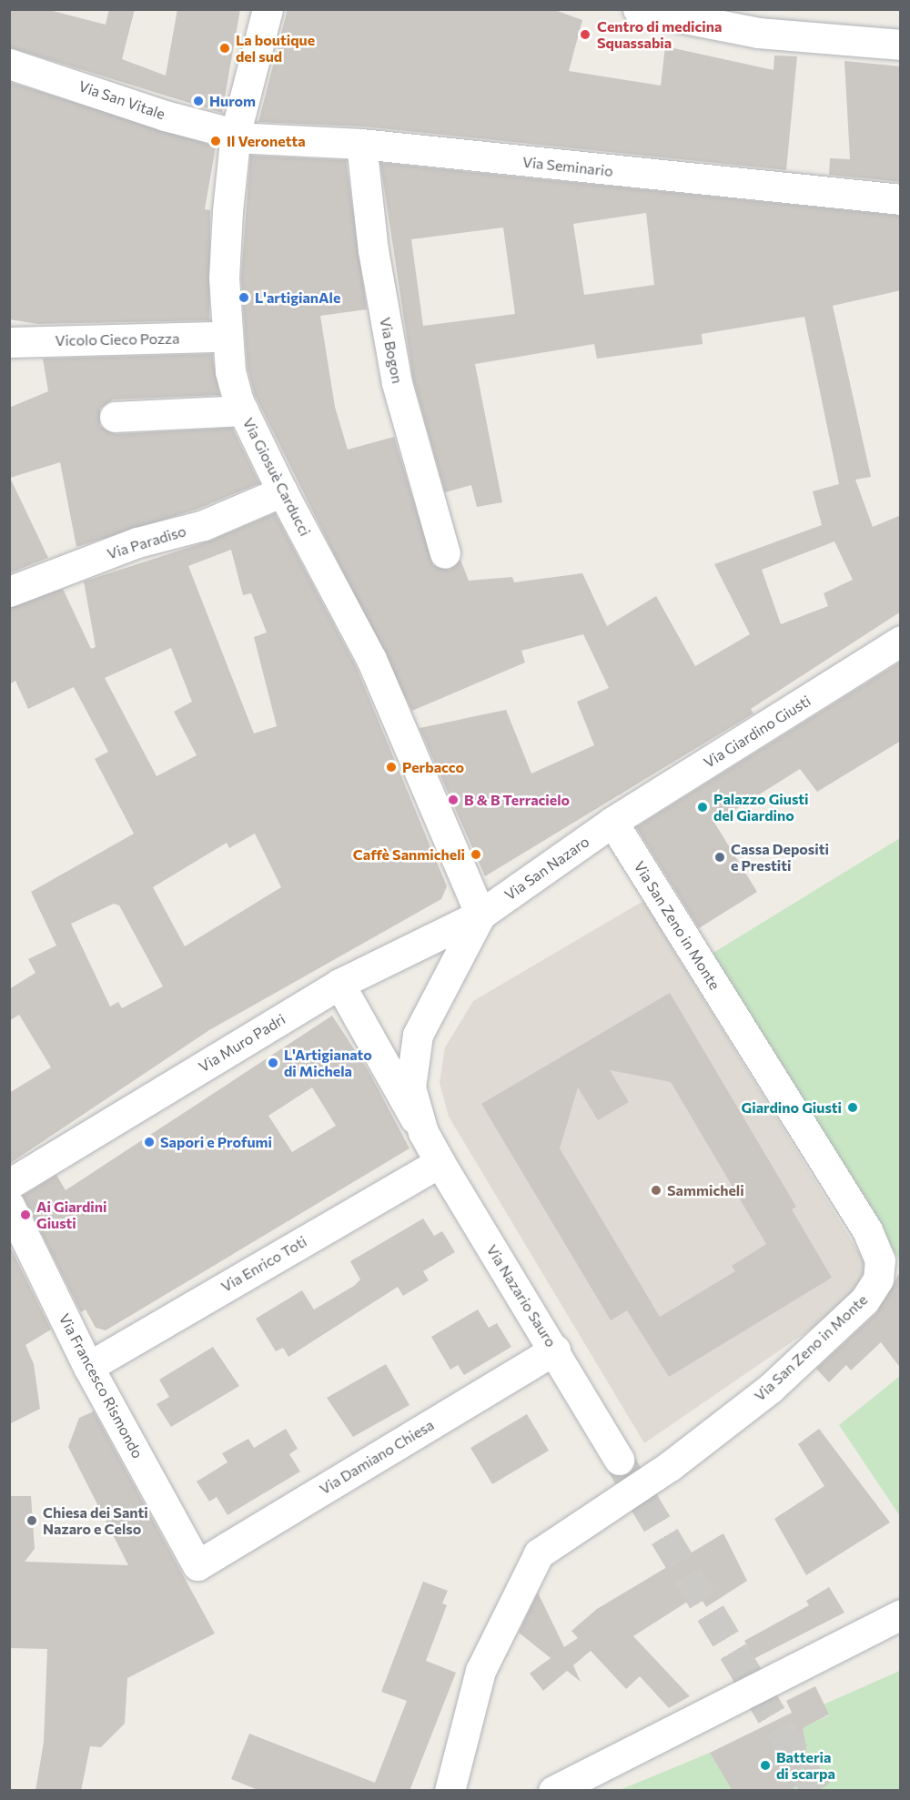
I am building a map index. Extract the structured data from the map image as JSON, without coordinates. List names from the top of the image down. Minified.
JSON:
{"streets":{"street":["Via San Vitale","Via Seminario","Vicolo Cieco Pozza","Via Bogon","Via Giosuè Carducci","Via Paradiso","Via Giardino Giusti","Via San Nazaro","Via San Zeno in Monte","Via Muro Padri","Via Enrico Toti","Via Nazario Sauro","Via Francesco Rismondo","Via Damiano Chiesa"]},"crossings":[["Via San Vitale","Via Seminario"],["Via San Vitale","Via Giosuè Carducci"],["Via Seminario","Via Bogon"],["Via Seminario","Via Giosuè Carducci"],["Vicolo Cieco Pozza","Via Giosuè Carducci"],["Via Giosuè Carducci","Via Paradiso"],["Via Giosuè Carducci","Via San Nazaro"],["Via Giosuè Carducci","Via Muro Padri"],["Via Giosuè Carducci","Via Nazario Sauro"],["Via Giardino Giusti","Via San Nazaro"],["Via Giardino Giusti","Via San Zeno in Monte"],["Via San Nazaro","Via San Zeno in Monte"],["Via San Nazaro","Via Muro Padri"],["Via San Nazaro","Via Nazario Sauro"],["Via Muro Padri","Via Nazario Sauro"],["Via Enrico Toti","Via Nazario Sauro"],["Via Enrico Toti","Via Francesco Rismondo"],["Via Nazario Sauro","Via Damiano Chiesa"],["Via Francesco Rismondo","Via Damiano Chiesa"]],"places":["Centro di medicina Squassabia","La boutique del sud","Hurom","Il Veronetta","L'artigianAle","Perbacco","B & B Terracielo","Palazzo Giusti del Giardino","Caffè Sanmicheli","Cassa Depositi e Prestiti","L'Artigianato di Michela","Giardino Giusti","Sapori e Profumi","Sammicheli","Ai Giardini Giusti","Chiesa dei Santi Nazaro e Celso","Batteria di scarpa"]}
